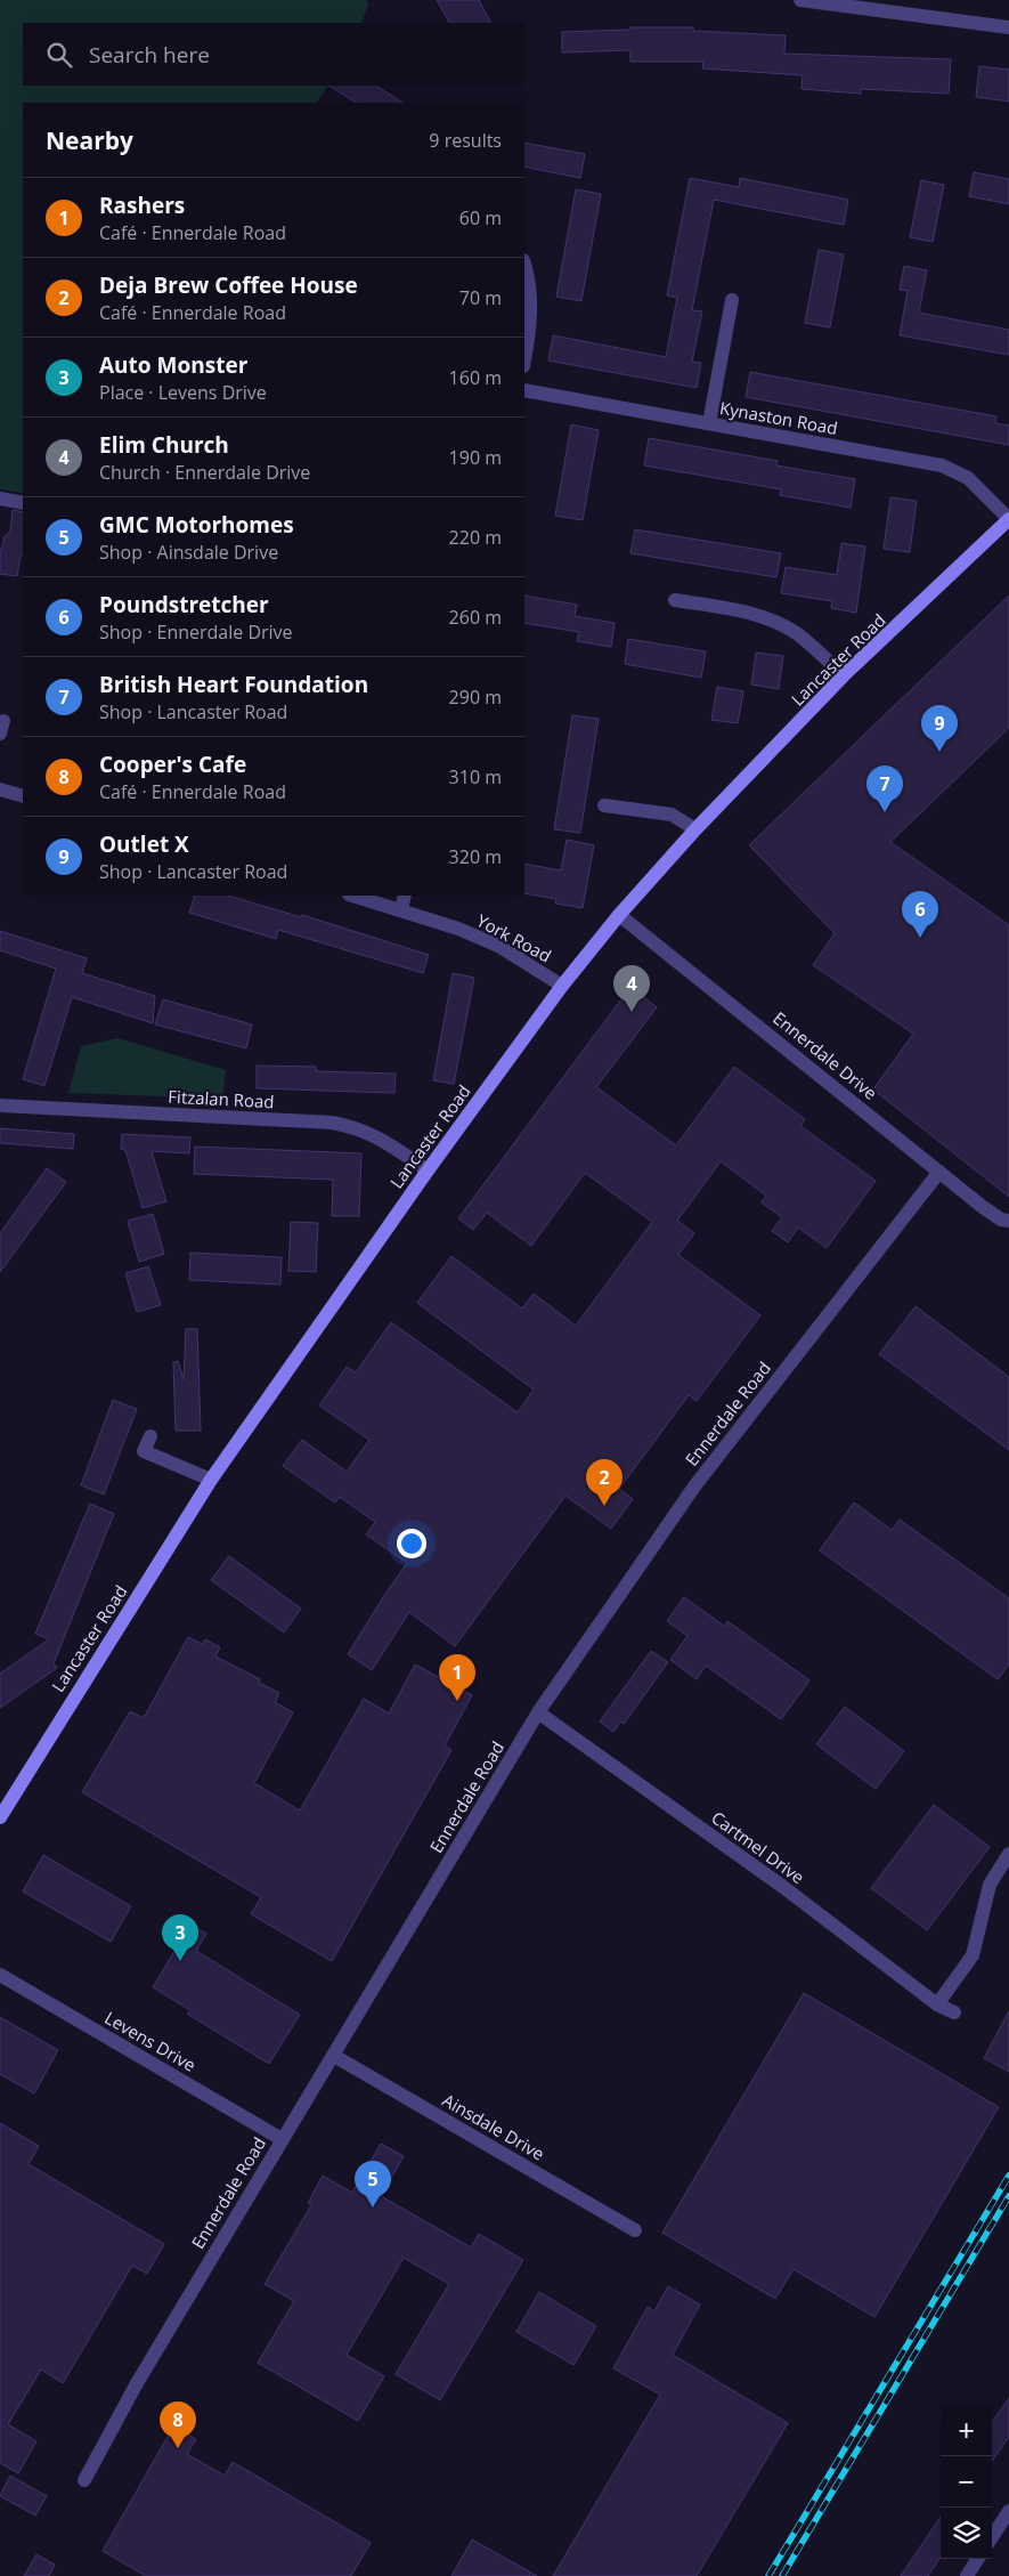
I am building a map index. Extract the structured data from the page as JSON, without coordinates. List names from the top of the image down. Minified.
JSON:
{"streets":{"street":["Kynaston Road","Lancaster Road","York Road","Ennerdale Drive","Fitzalan Road","Ennerdale Road","Cartmel Drive","Levens Drive","Ainsdale Drive"]},"crossings":[["Kynaston Road","Lancaster Road"],["Lancaster Road","York Road"],["Lancaster Road","Ennerdale Drive"],["Lancaster Road","Fitzalan Road"],["Ennerdale Drive","Ennerdale Road"],["Ennerdale Road","Cartmel Drive"],["Ennerdale Road","Levens Drive"],["Ennerdale Road","Ainsdale Drive"]],"page":{"search":"Search here","heading":["Nearby","9 results"],"list":[{"mark":"1","name":"Rashers","note":"Café · Ennerdale Road","value":"60 m"},{"mark":"2","name":"Deja Brew Coffee House","note":"Café · Ennerdale Road","value":"70 m"},{"mark":"3","name":"Auto Monster","note":"Place · Levens Drive","value":"160 m"},{"mark":"4","name":"Elim Church","note":"Church · Ennerdale Drive","value":"190 m"},{"mark":"5","name":"GMC Motorhomes","note":"Shop · Ainsdale Drive","value":"220 m"},{"mark":"6","name":"Poundstretcher","note":"Shop · Ennerdale Drive","value":"260 m"},{"mark":"7","name":"British Heart Foundation","note":"Shop · Lancaster Road","value":"290 m"},{"mark":"8","name":"Cooper's Cafe","note":"Café · Ennerdale Road","value":"310 m"},{"mark":"9","name":"Outlet X","note":"Shop · Lancaster Road","value":"320 m"}],"pins":["9","7","6","4","2","1","3","5","8"],"map_buttons":["+","−"]}}
